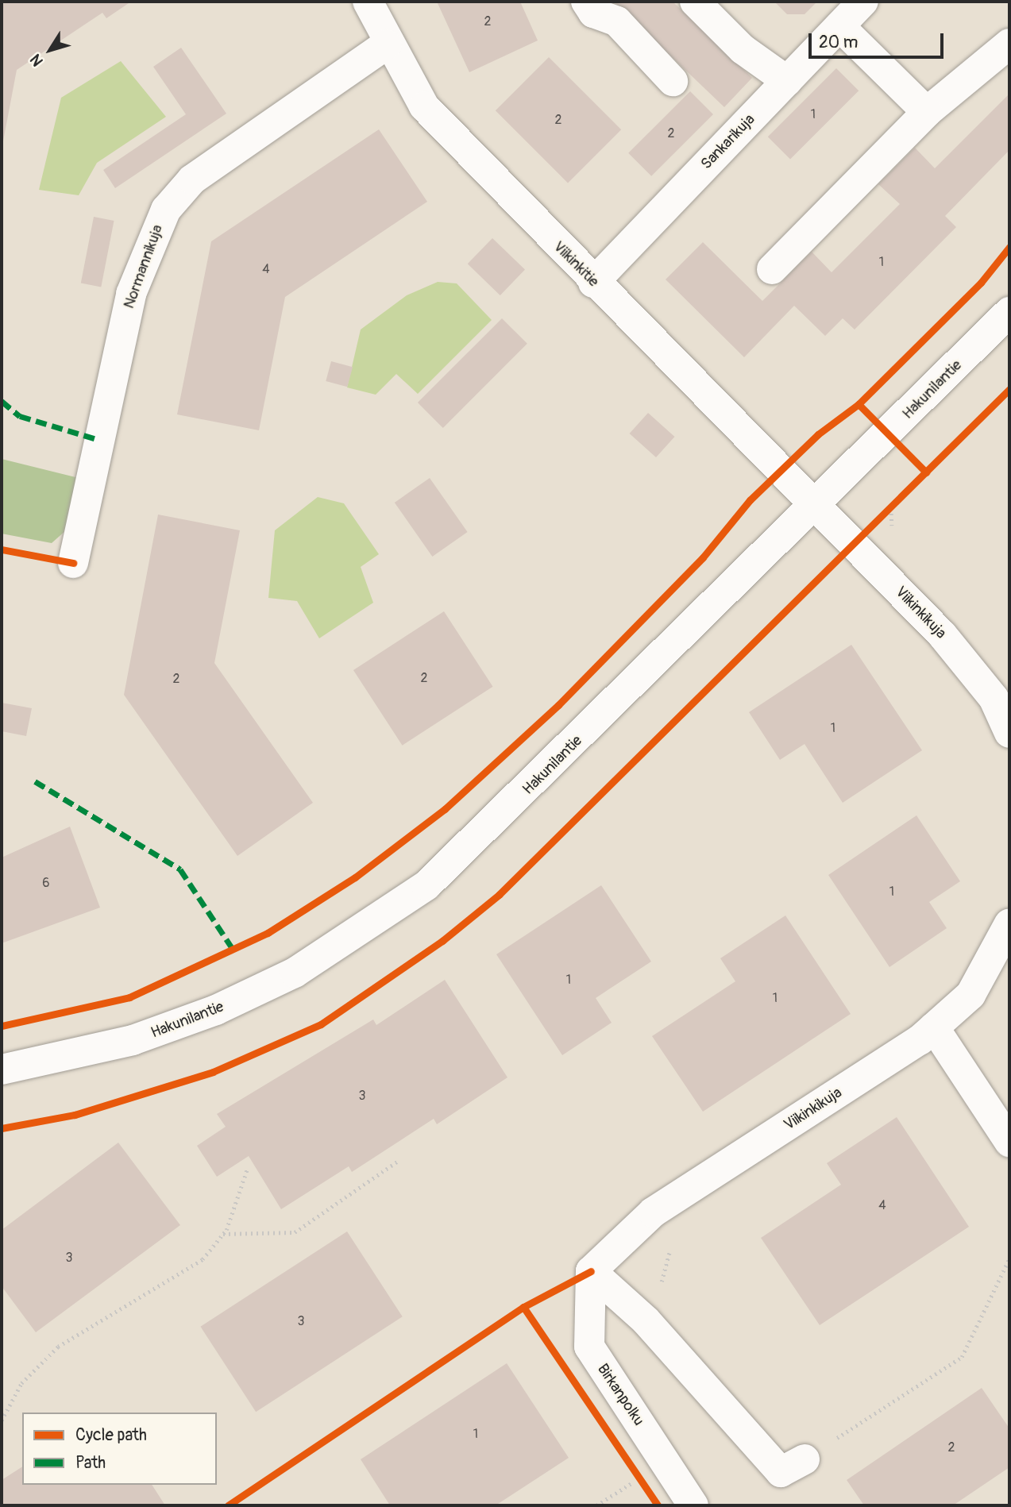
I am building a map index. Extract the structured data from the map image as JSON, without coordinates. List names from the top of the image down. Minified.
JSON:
{"streets":{"street":["Sankarikuja","Viikinkitie","Normannikuja","Hakunilantie","Viikinkikuja","Birkanpolku"]},"crossings":[["Sankarikuja","Viikinkitie"],["Viikinkitie","Normannikuja"],["Viikinkitie","Hakunilantie"],["Viikinkitie","Viikinkikuja"],["Hakunilantie","Viikinkikuja"],["Viikinkikuja","Birkanpolku"]],"house_numbers":["2","1","2","2","1","4","2","2","1","6","1","1","1","3","4","3","3","1","2"],"legend":["Cycle path","Path"],"scale_bar":"20 m","north":"bottom left"}
